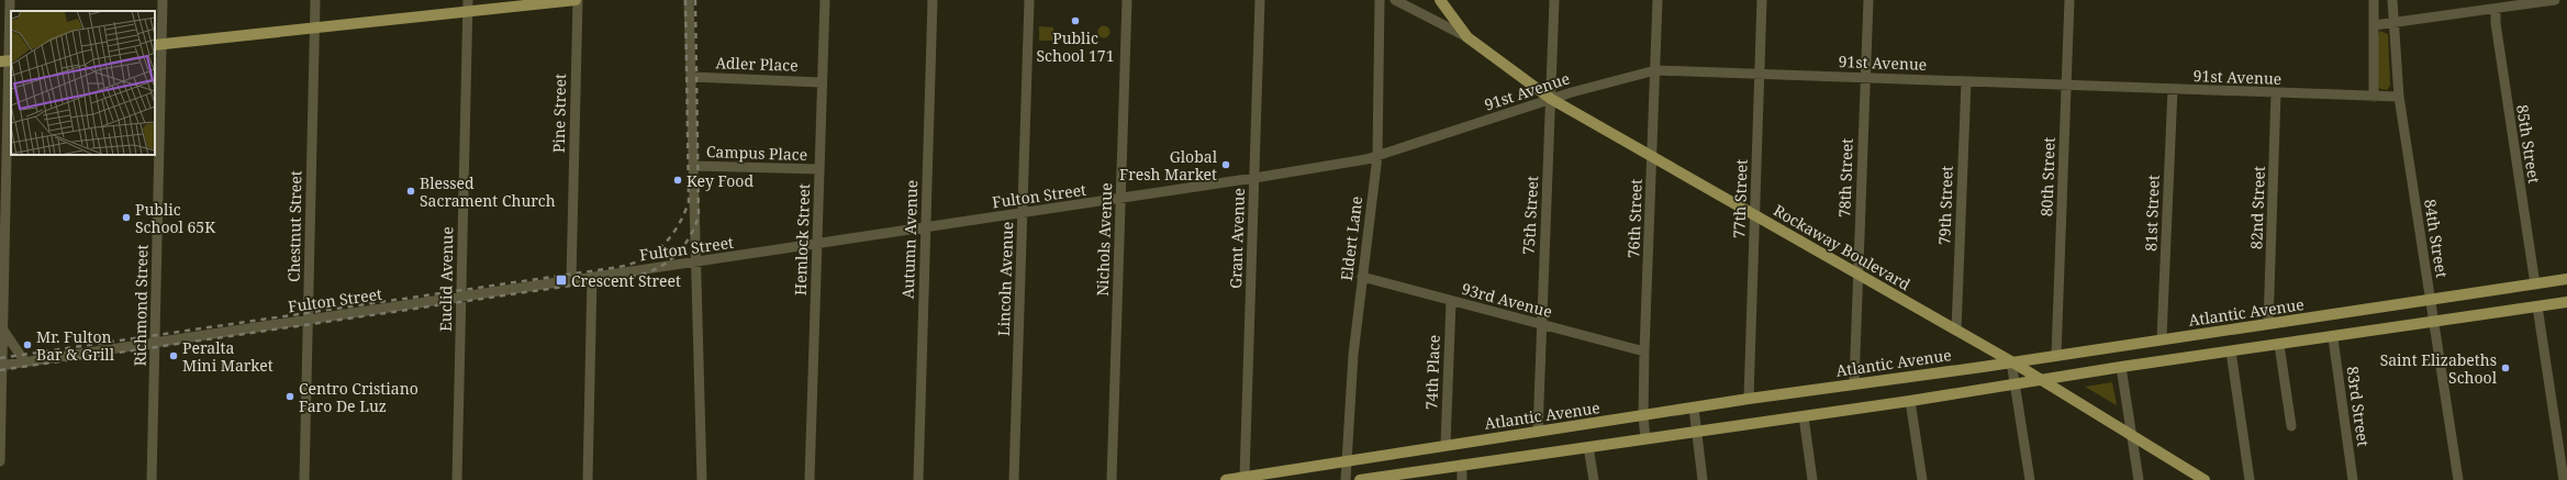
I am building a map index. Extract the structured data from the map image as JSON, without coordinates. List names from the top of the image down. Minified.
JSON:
{"streets":{"main road":["Rockaway Boulevard","Atlantic Avenue"],"street":["91st Avenue","Adler Place","Pine Street","85th Street","Campus Place","80th Street","78th Street","Fulton Street","77th Street","79th Street","82nd Street","81st Street","75th Street","76th Street","Chestnut Street","Grant Avenue","Eldert Lane","84th Street","Hemlock Street","Autumn Avenue","Nichols Avenue","Euclid Avenue","Lincoln Avenue","93rd Avenue","Richmond Street","74th Place","83rd Street"]},"crossings":[["91st Avenue","80th Street"],["91st Avenue","78th Street"],["91st Avenue","Fulton Street"],["91st Avenue","77th Street"],["91st Avenue","79th Street"],["91st Avenue","82nd Street"],["91st Avenue","81st Street"],["91st Avenue","75th Street"],["91st Avenue","76th Street"],["91st Avenue","Eldert Lane"],["91st Avenue","84th Street"],["91st Avenue","Rockaway Boulevard"],["Adler Place","Hemlock Street"],["Pine Street","Fulton Street"],["85th Street","Atlantic Avenue"],["Campus Place","Hemlock Street"],["80th Street","Atlantic Avenue"],["78th Street","Rockaway Boulevard"],["78th Street","Atlantic Avenue"],["Fulton Street","Chestnut Street"],["Fulton Street","Grant Avenue"],["Fulton Street","Eldert Lane"],["Fulton Street","Hemlock Street"],["Fulton Street","Autumn Avenue"],["Fulton Street","Nichols Avenue"],["Fulton Street","Euclid Avenue"],["Fulton Street","Lincoln Avenue"],["Fulton Street","Richmond Street"],["77th Street","Rockaway Boulevard"],["77th Street","Atlantic Avenue"],["79th Street","Rockaway Boulevard"],["82nd Street","Atlantic Avenue"],["81st Street","Atlantic Avenue"],["75th Street","Rockaway Boulevard"],["75th Street","93rd Avenue"],["75th Street","Atlantic Avenue"],["76th Street","Rockaway Boulevard"],["76th Street","93rd Avenue"],["76th Street","Atlantic Avenue"],["Grant Avenue","Atlantic Avenue"],["Eldert Lane","93rd Avenue"],["Eldert Lane","Atlantic Avenue"],["84th Street","Atlantic Avenue"],["Rockaway Boulevard","Atlantic Avenue"],["93rd Avenue","74th Place"],["Atlantic Avenue","74th Place"]],"places":{"other":["Public School 171","Global Fresh Market","Key Food","Blessed Sacrament Church","Public School 65K","Mr. Fulton Bar & Grill","Peralta Mini Market","Saint Elizabeths School","Centro Cristiano Faro De Luz"],"transit":["Crescent Street"]}}
